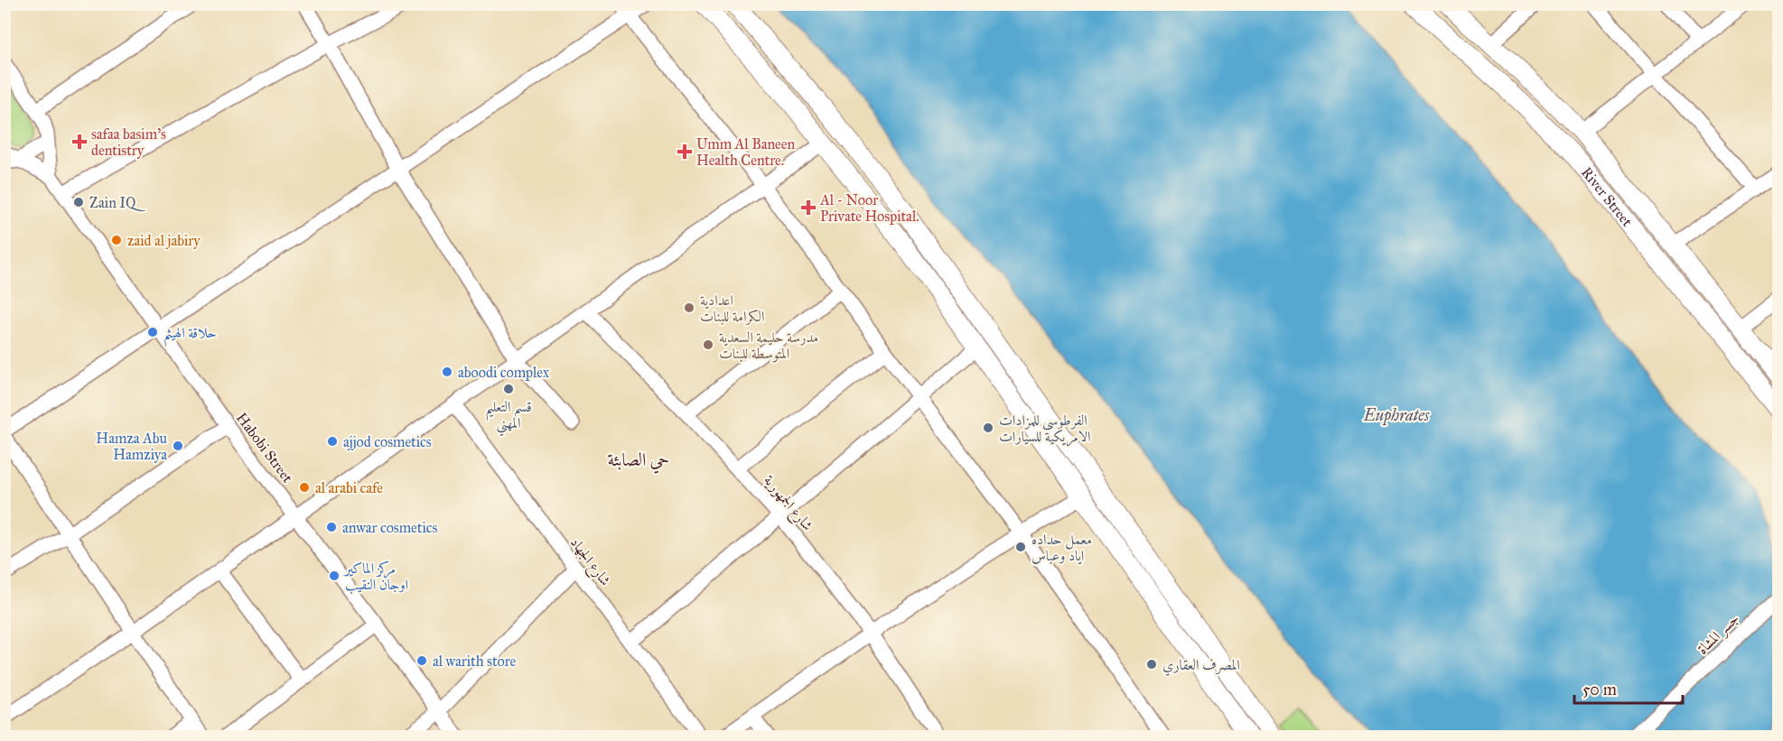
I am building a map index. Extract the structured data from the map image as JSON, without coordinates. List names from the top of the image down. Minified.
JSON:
{"streets":{"main road":["River Street"],"street":["Habobi Street","شارع الجمهورية","شارع الجهاد","جسر المشاة"]},"districts":["حي الصابئة"],"water":["Euphrates"],"places":{"health":["safaa basim's dentistry","Umm Al Baneen Health Centre.","Al - Noor Private Hospital."],"other":["Zain IQ","zaid al jabiry","اعدادية الكرامة للبنات","حلاقة الهيثم","مدرسة حليمة السعدية المتوسطة للبنات","aboodi complex","قسم التعليم المهني","الفرطوسي للمزادات الامريكية للسيارات","ajjod cosmetics","Hamza Abu Hamziya","al arabi cafe","anwar cosmetics","معمل حداده اياد وعباس","مركز الماكير اوجان النقيب","al warith store","المصرف العقاري"]},"scale_bar":"50 m"}
